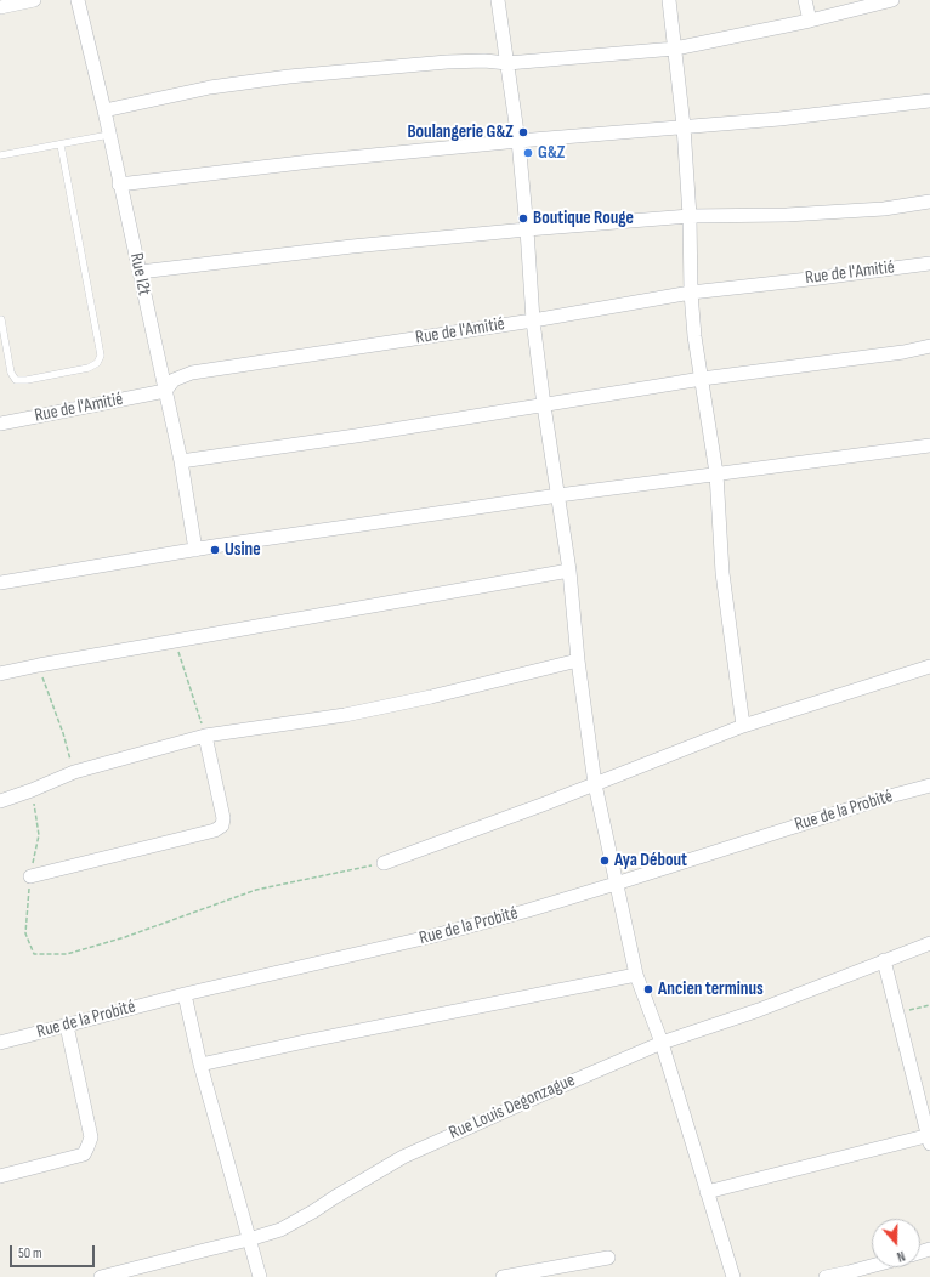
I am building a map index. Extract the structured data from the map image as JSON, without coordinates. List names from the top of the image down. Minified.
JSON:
{"streets":{"street":["Rue de l'Amitié","Rue I2t","Rue de la Probité","Rue Louis Degonzague"]},"crossings":[["Rue de l'Amitié","Rue I2t"]],"places":["Boulangerie G&Z","G&Z","Boutique Rouge","Usine","Aya Débout","Ancien terminus"],"scale_bar":"50 m","north":"bottom"}
